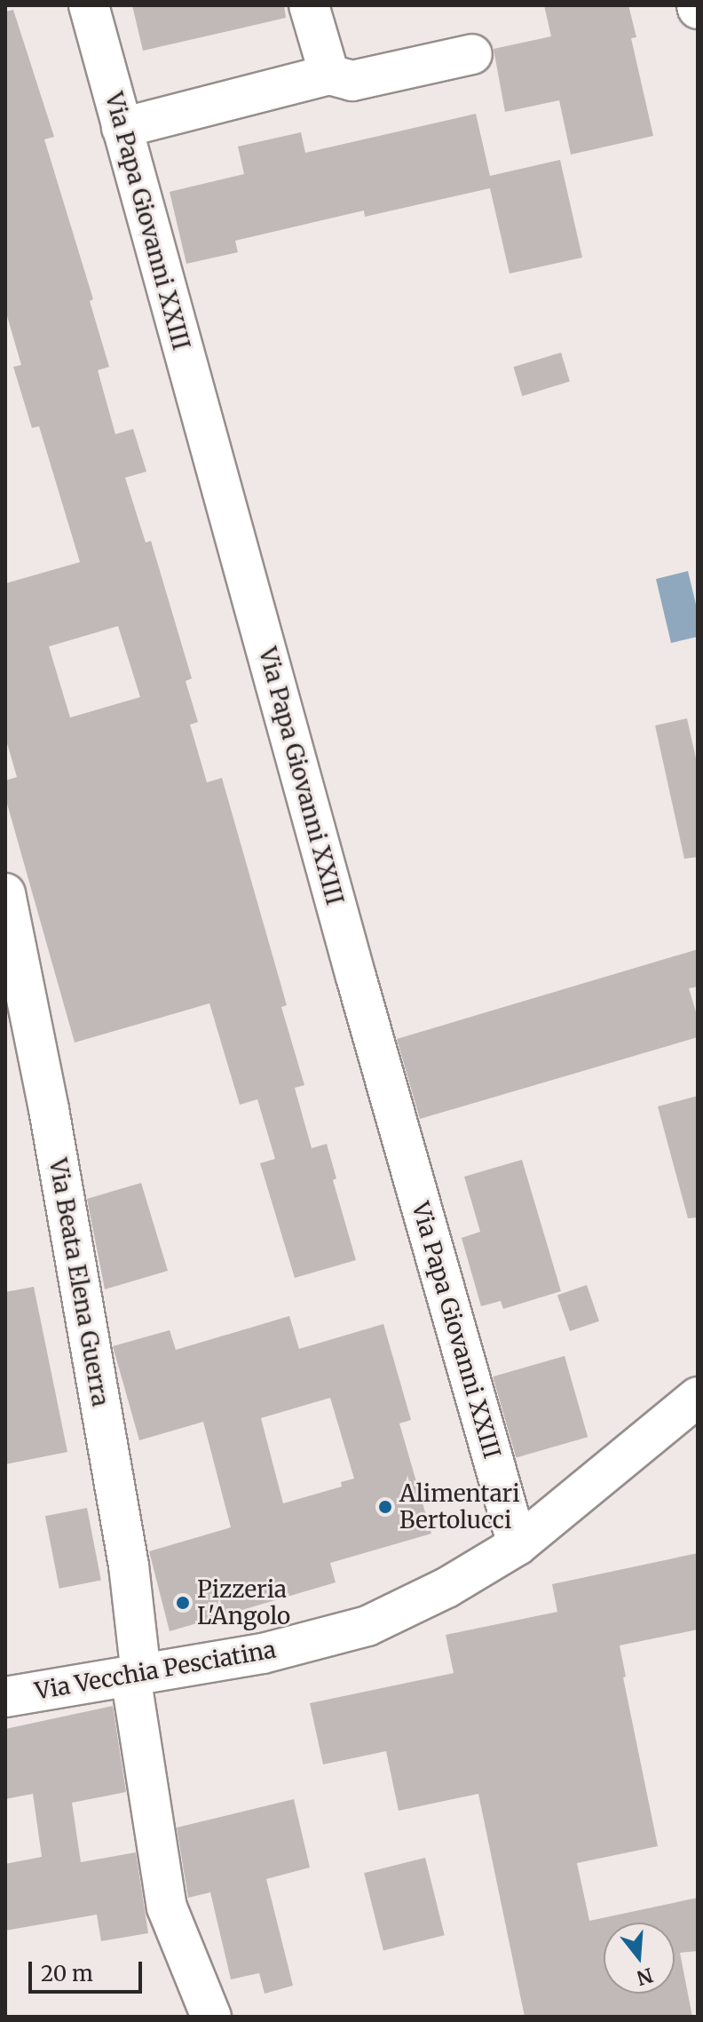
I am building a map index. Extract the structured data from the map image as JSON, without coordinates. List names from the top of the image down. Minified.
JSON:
{"streets":{"street":["Via Papa Giovanni XXIII","Via Beata Elena Guerra","Via Vecchia Pesciatina"]},"crossings":[["Via Papa Giovanni XXIII","Via Vecchia Pesciatina"],["Via Beata Elena Guerra","Via Vecchia Pesciatina"]],"places":["Alimentari Bertolucci","Pizzeria L'Angolo"],"scale_bar":"20 m","north":"bottom"}
